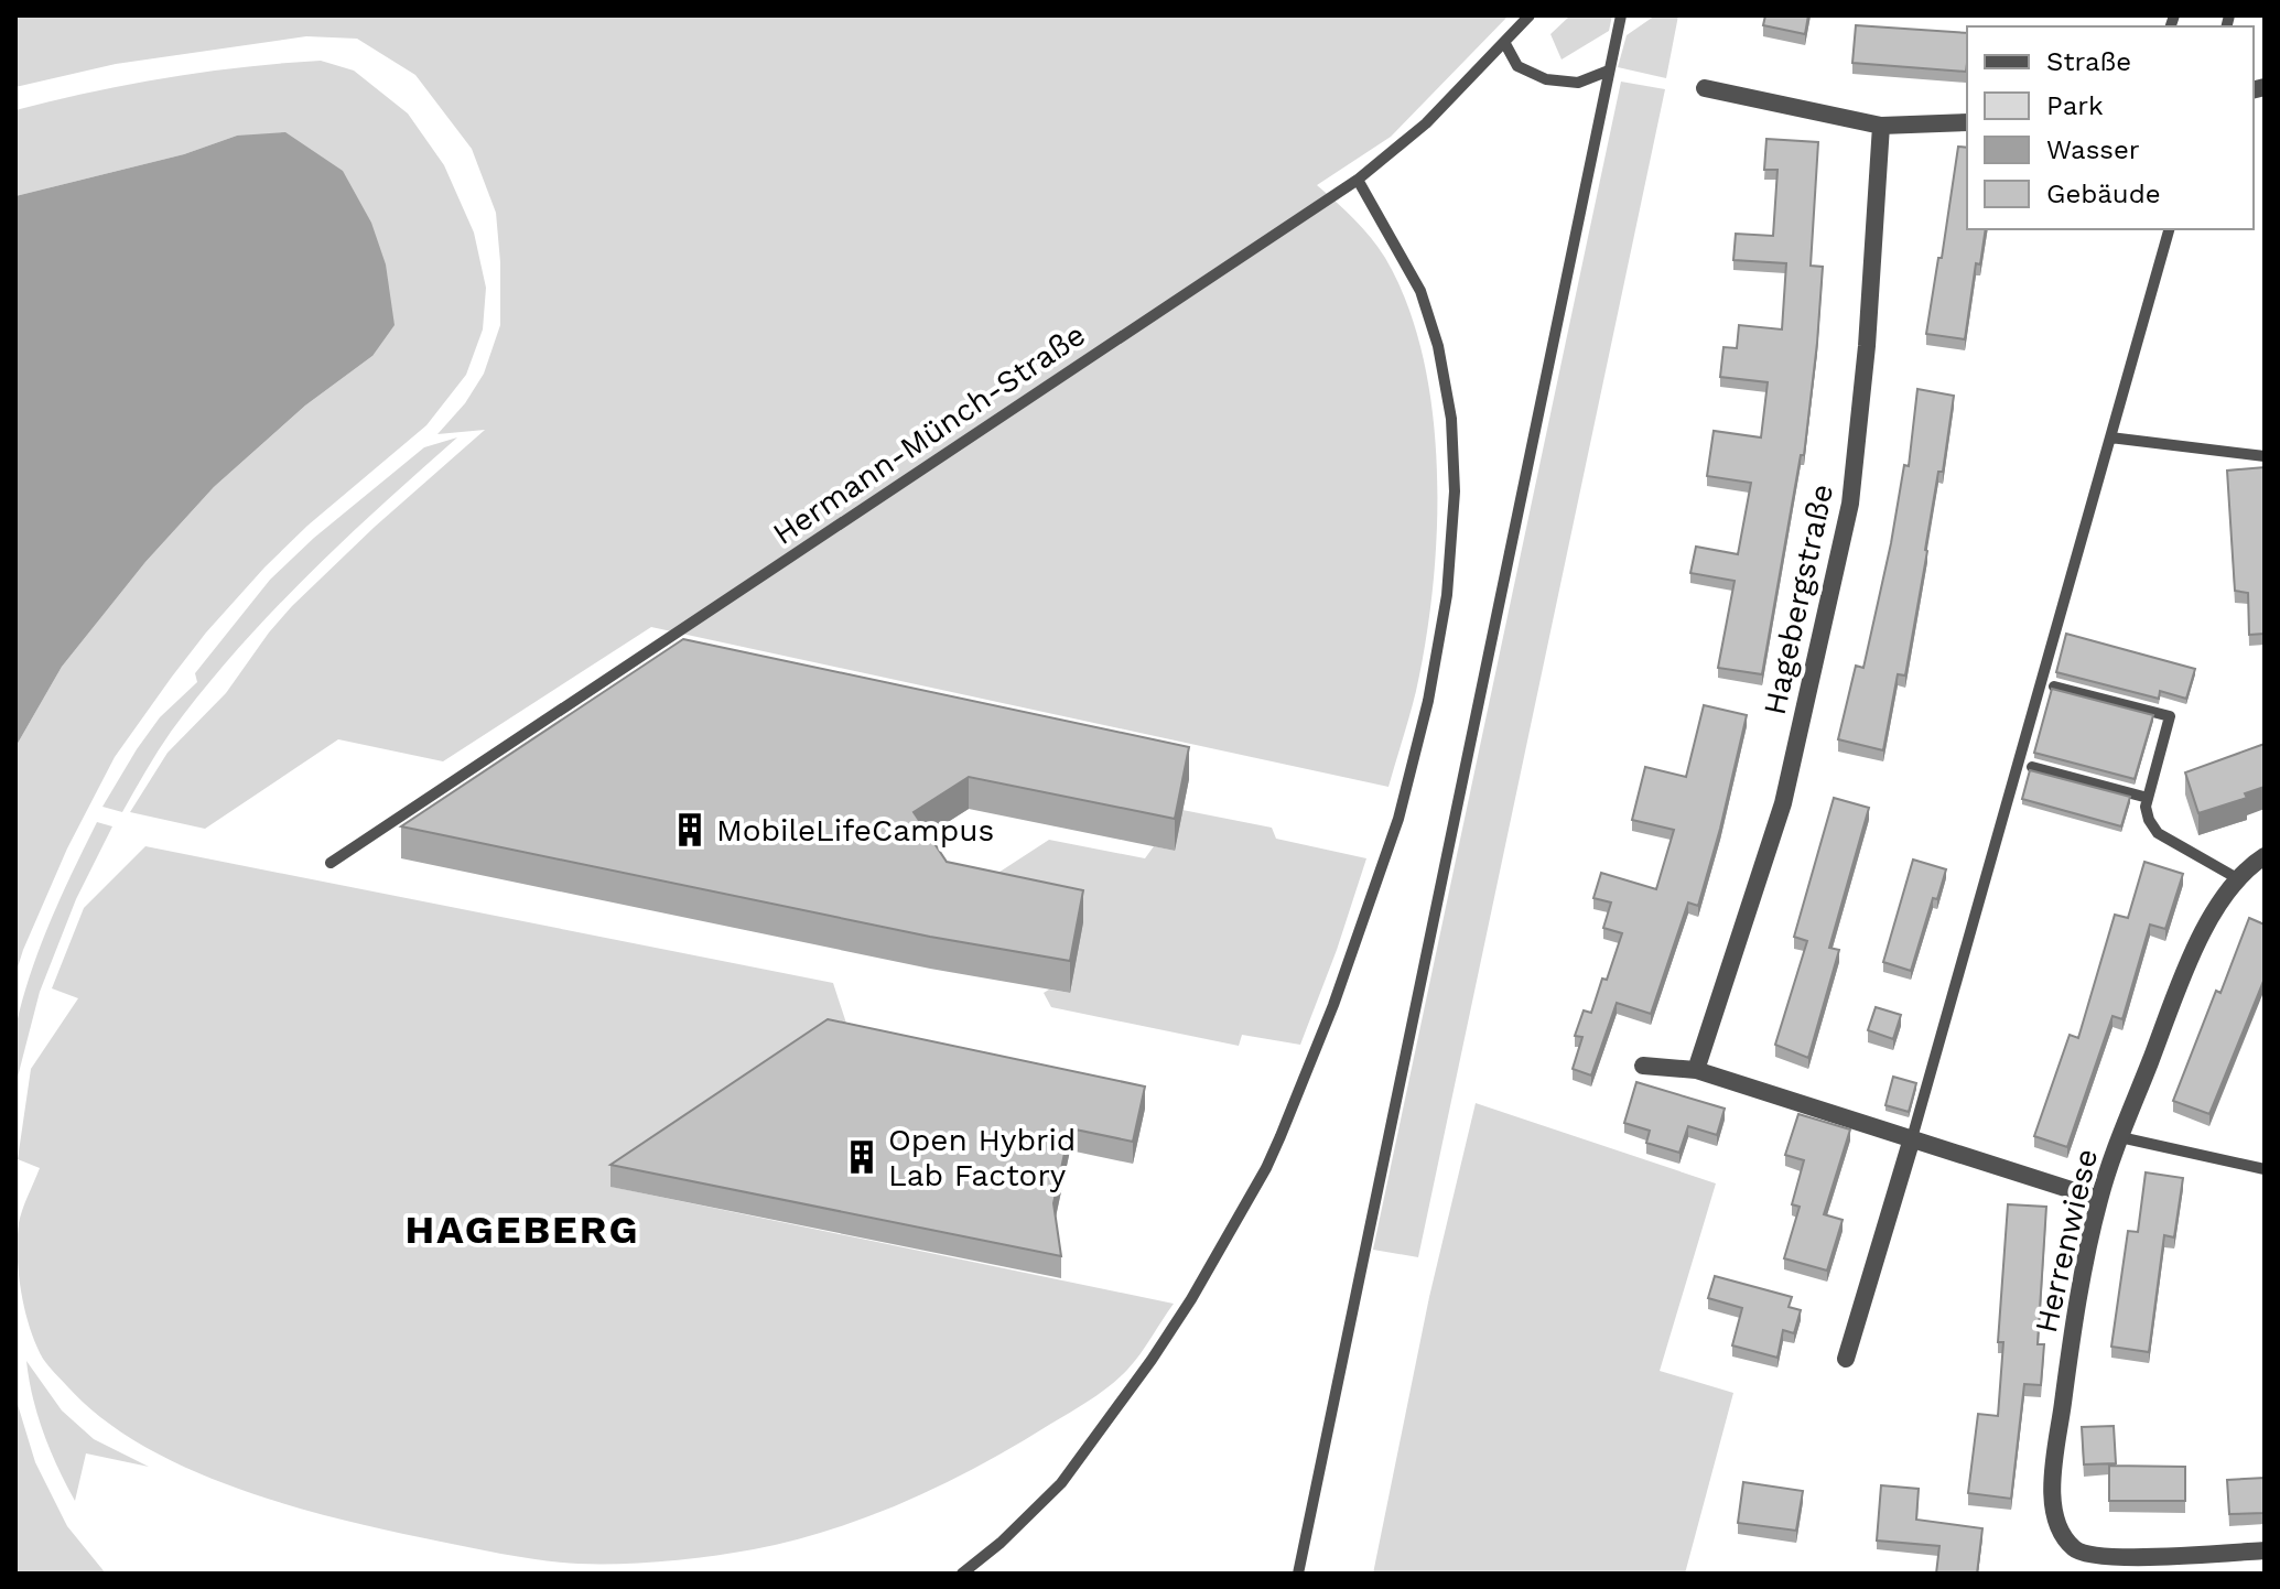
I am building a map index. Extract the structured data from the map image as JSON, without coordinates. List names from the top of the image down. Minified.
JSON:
{"streets":{"street":["Hagebergstraße","Herrenwiese"],"lane":["Hermann-Münch-Straße"]},"districts":["HAGEBERG"],"places":{"building":["MobileLifeCampus","Open Hybrid Lab Factory"]},"legend":["Straße","Park","Wasser","Gebäude"]}
